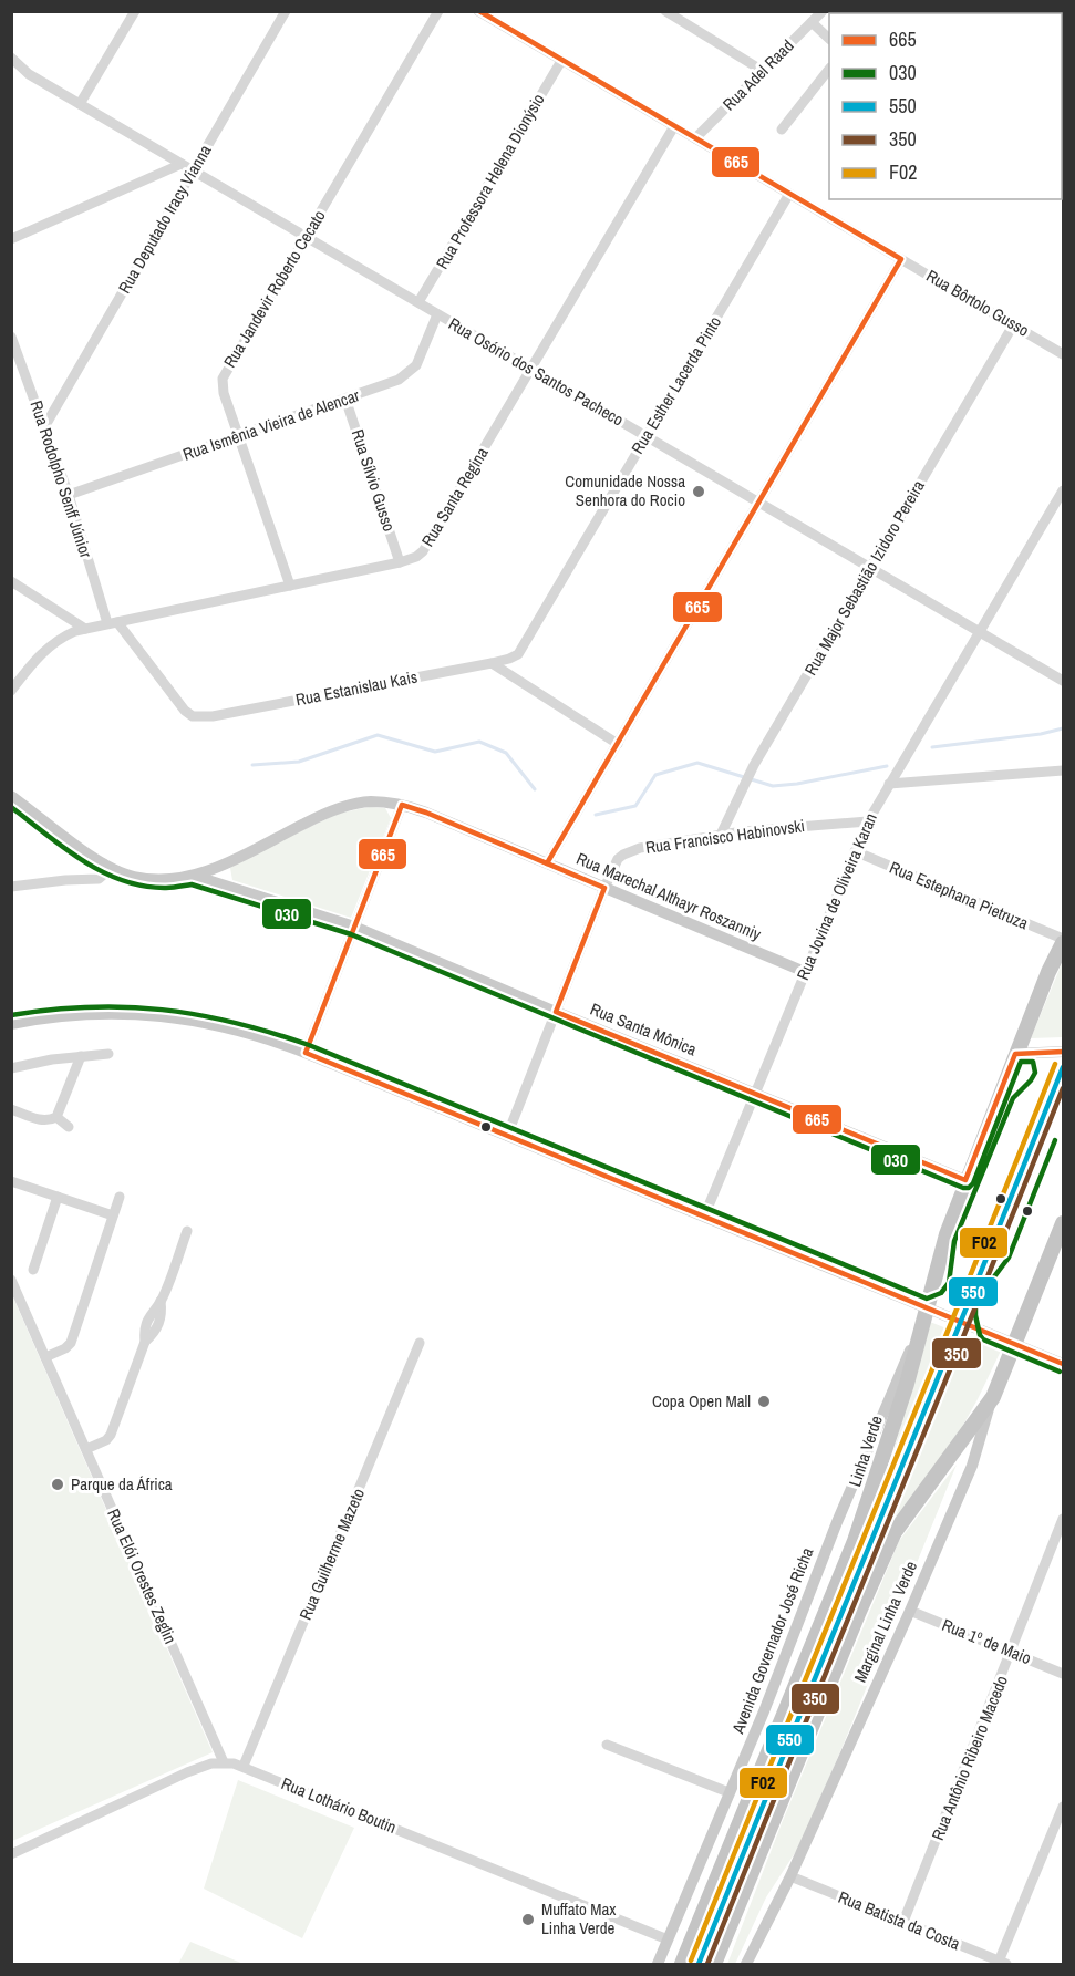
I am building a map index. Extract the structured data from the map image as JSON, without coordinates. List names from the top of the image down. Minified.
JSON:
{"streets":{"highway":["Linha Verde"],"main road":["Rua Marechal Althayr Roszanniy","Rua Santa Mônica","Marginal Linha Verde","Avenida Governador José Richa"],"street":["Rua Adel Raad","Rua Professora Helena Dionýsio","Rua Deputado Iracy Vianna","Rua Jandevir Roberto Cecato","Rua Bôrtolo Gusso","Rua Osório dos Santos Pacheco","Rua Esther Lacerda Pinto","Rua Ismênia Vieira de Alencar","Rua Rodolpho Senff Júnior","Rua Sílvio Gusso","Rua Santa Regina","Rua Major Sebastião Izidoro Pereira","Rua Estanislau Kais","Rua Francisco Habinovski","Rua Estephana Pietruza","Rua Jovina de Oliveira Karan","Rua Guilherme Mazeto","Rua Elói Orestes Zeglin","Rua 1º de Maio","Rua Antônio Ribeiro Macedo","Rua Lothário Boutin","Rua Batista da Costa"]},"crossings":[["Rua Adel Raad","Rua Bôrtolo Gusso"],["Rua Professora Helena Dionýsio","Rua Bôrtolo Gusso"],["Rua Professora Helena Dionýsio","Rua Osório dos Santos Pacheco"],["Rua Deputado Iracy Vianna","Rua Osório dos Santos Pacheco"],["Rua Deputado Iracy Vianna","Rua Rodolpho Senff Júnior"],["Rua Jandevir Roberto Cecato","Rua Osório dos Santos Pacheco"],["Rua Jandevir Roberto Cecato","Rua Ismênia Vieira de Alencar"],["Rua Jandevir Roberto Cecato","Rua Santa Regina"],["Rua Bôrtolo Gusso","Rua Esther Lacerda Pinto"],["Rua Bôrtolo Gusso","Rua Santa Regina"],["Rua Bôrtolo Gusso","Rua Major Sebastião Izidoro Pereira"],["Rua Osório dos Santos Pacheco","Rua Esther Lacerda Pinto"],["Rua Osório dos Santos Pacheco","Rua Ismênia Vieira de Alencar"],["Rua Osório dos Santos Pacheco","Rua Santa Regina"],["Rua Osório dos Santos Pacheco","Rua Major Sebastião Izidoro Pereira"],["Rua Osório dos Santos Pacheco","Rua Jovina de Oliveira Karan"],["Rua Esther Lacerda Pinto","Rua Estanislau Kais"],["Rua Ismênia Vieira de Alencar","Rua Rodolpho Senff Júnior"],["Rua Ismênia Vieira de Alencar","Rua Sílvio Gusso"],["Rua Rodolpho Senff Júnior","Rua Santa Regina"],["Rua Rodolpho Senff Júnior","Rua Estanislau Kais"],["Rua Sílvio Gusso","Rua Santa Regina"],["Rua Santa Regina","Rua Estanislau Kais"],["Rua Major Sebastião Izidoro Pereira","Rua Francisco Habinovski"],["Rua Francisco Habinovski","Rua Marechal Althayr Roszanniy"],["Rua Francisco Habinovski","Rua Jovina de Oliveira Karan"],["Rua Francisco Habinovski","Rua Santa Mônica"],["Rua Estephana Pietruza","Rua Jovina de Oliveira Karan"],["Rua Estephana Pietruza","Linha Verde"],["Rua Marechal Althayr Roszanniy","Rua Jovina de Oliveira Karan"],["Rua Marechal Althayr Roszanniy","Rua Santa Mônica"],["Rua Jovina de Oliveira Karan","Rua Santa Mônica"],["Rua Santa Mônica","Linha Verde"],["Linha Verde","Avenida Governador José Richa"],["Rua Guilherme Mazeto","Rua Lothário Boutin"],["Rua Elói Orestes Zeglin","Rua Lothário Boutin"],["Marginal Linha Verde","Rua 1º de Maio"],["Marginal Linha Verde","Rua Batista da Costa"],["Avenida Governador José Richa","Rua Lothário Boutin"],["Rua 1º de Maio","Rua Antônio Ribeiro Macedo"],["Rua Antônio Ribeiro Macedo","Rua Batista da Costa"]],"places":["Comunidade Nossa Senhora do Rocio","Copa Open Mall","Parque da África","Muffato Max Linha Verde"],"lines":["transit line 665","transit line 030","transit line F02","transit line 550","transit line 350"],"legend":["665","030","550","350","F02"]}
